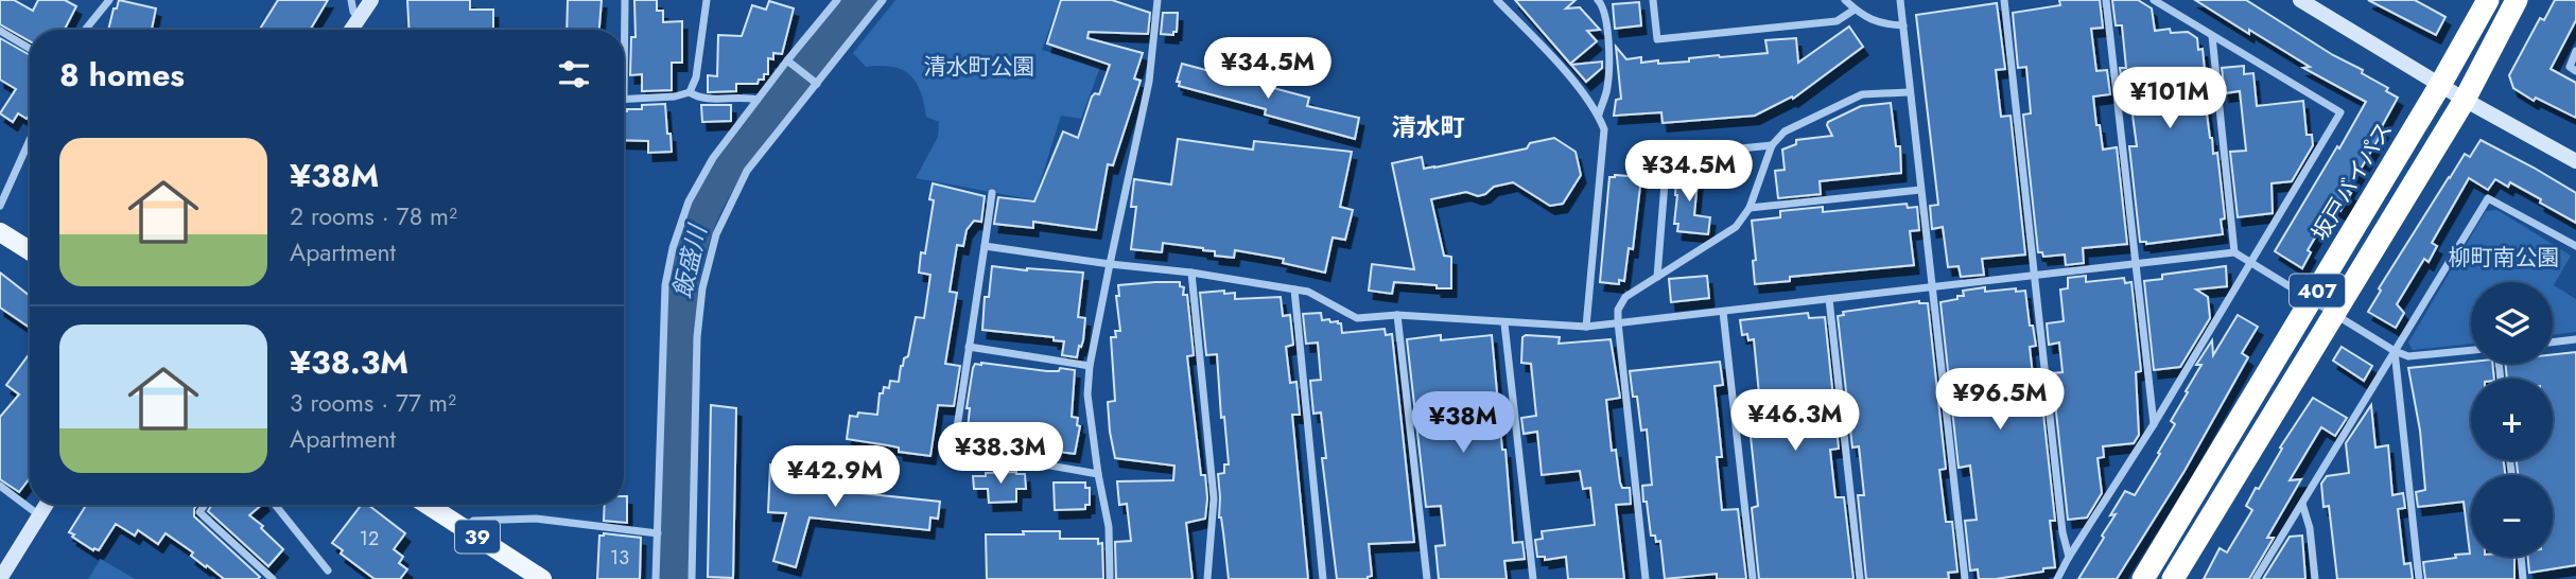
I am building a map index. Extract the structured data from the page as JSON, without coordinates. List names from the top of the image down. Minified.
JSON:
{"streets":{"highway":["坂戸バイパス","407"],"main road":["39"]},"districts":["清水町"],"water":["飯盛川"],"parks":["清水町公園","柳町南公園"],"house_numbers":["12","13"],"page":{"heading":"8 homes","price":["¥34.5M","¥101M","¥34.5M","¥96.5M","¥46.3M","¥38M","¥38.3M","¥42.9M"],"list":[{"name":"¥38M","note":"2 rooms · 78 m² · Apartment"},{"name":"¥38.3M","note":"3 rooms · 77 m² · Apartment"}],"map_buttons":["+","−"]}}
